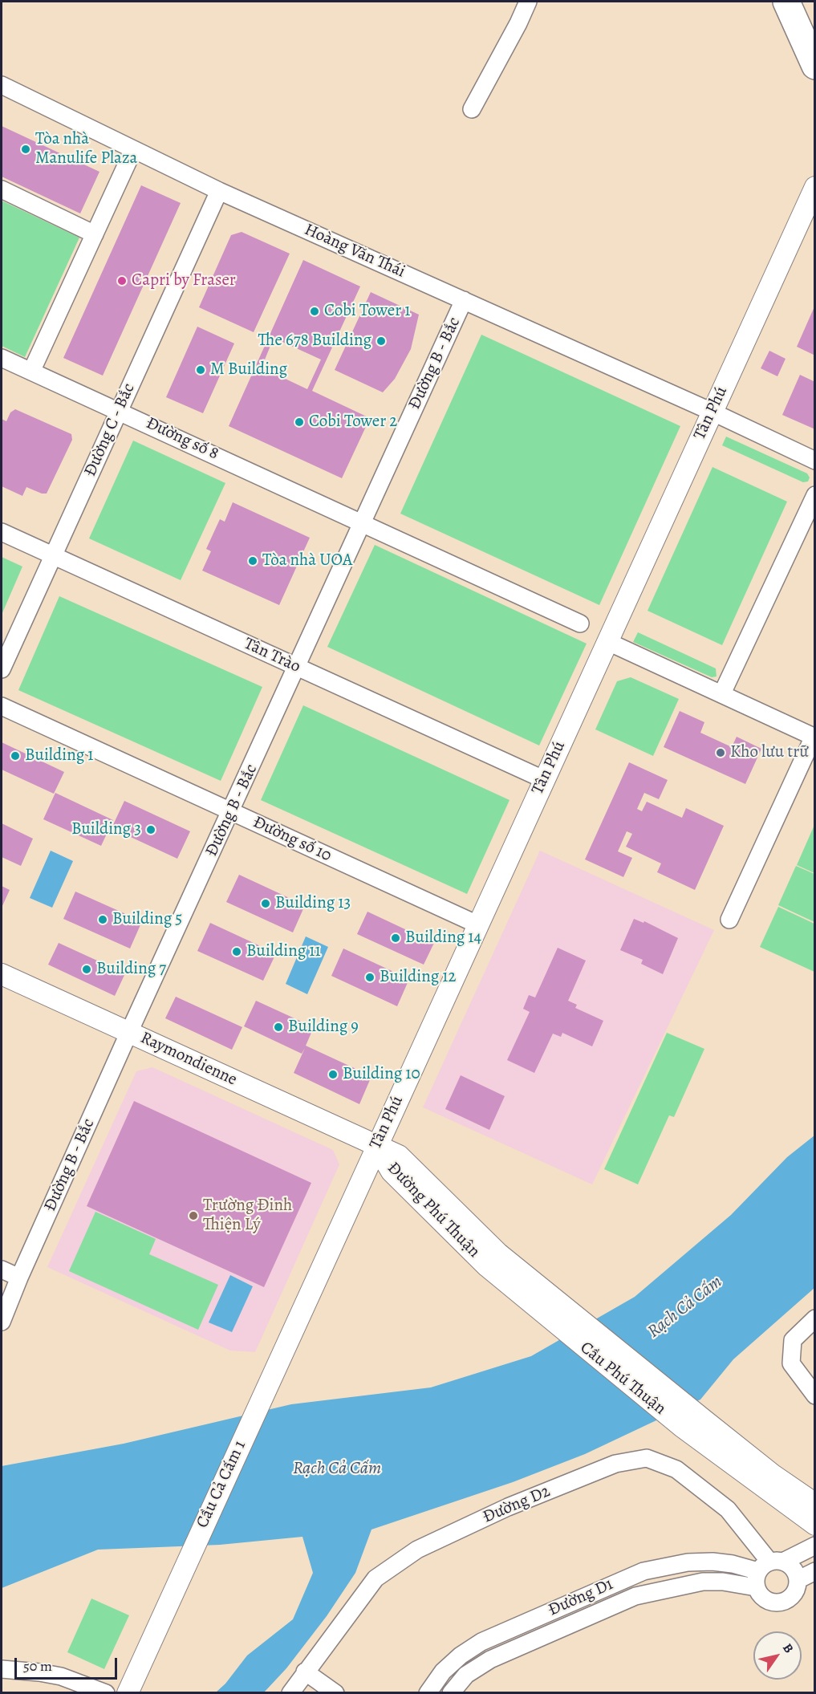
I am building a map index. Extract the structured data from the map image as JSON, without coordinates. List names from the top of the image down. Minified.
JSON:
{"streets":{"street":["Hoàng Văn Thái","Đường B - Bắc","Tân Phú","Đường C - Bắc","Đường số 8","Tân Trào","Đường số 10","Raymondienne","Đường Phú Thuận","Cầu Phú Thuận","Cầu Cả Cấm 1","Đường D2","Đường D1"]},"crossings":[["Hoàng Văn Thái","Đường B - Bắc"],["Hoàng Văn Thái","Tân Phú"],["Hoàng Văn Thái","Đường C - Bắc"],["Đường B - Bắc","Đường số 8"],["Đường B - Bắc","Tân Trào"],["Đường B - Bắc","Đường số 10"],["Đường B - Bắc","Raymondienne"],["Tân Phú","Tân Trào"],["Tân Phú","Đường số 10"],["Tân Phú","Raymondienne"],["Tân Phú","Đường Phú Thuận"],["Tân Phú","Cầu Cả Cấm 1"],["Đường C - Bắc","Đường số 8"],["Đường C - Bắc","Tân Trào"],["Raymondienne","Đường Phú Thuận"],["Đường Phú Thuận","Cầu Phú Thuận"],["Đường D2","Đường D1"]],"water":["Rạch Cả Cấm"],"places":["Tòa nhà Manulife Plaza","Capri by Fraser","Cobi Tower 1","The 678 Building","M Building","Cobi Tower 2","Tòa nhà UOA","Kho lưu trữ","Building 1","Building 3","Building 13","Building 5","Building 14","Building 11","Building 7","Building 12","Building 9","Building 10","Trường Đinh Thiện Lý"],"scale_bar":"50 m","north":"top right"}
